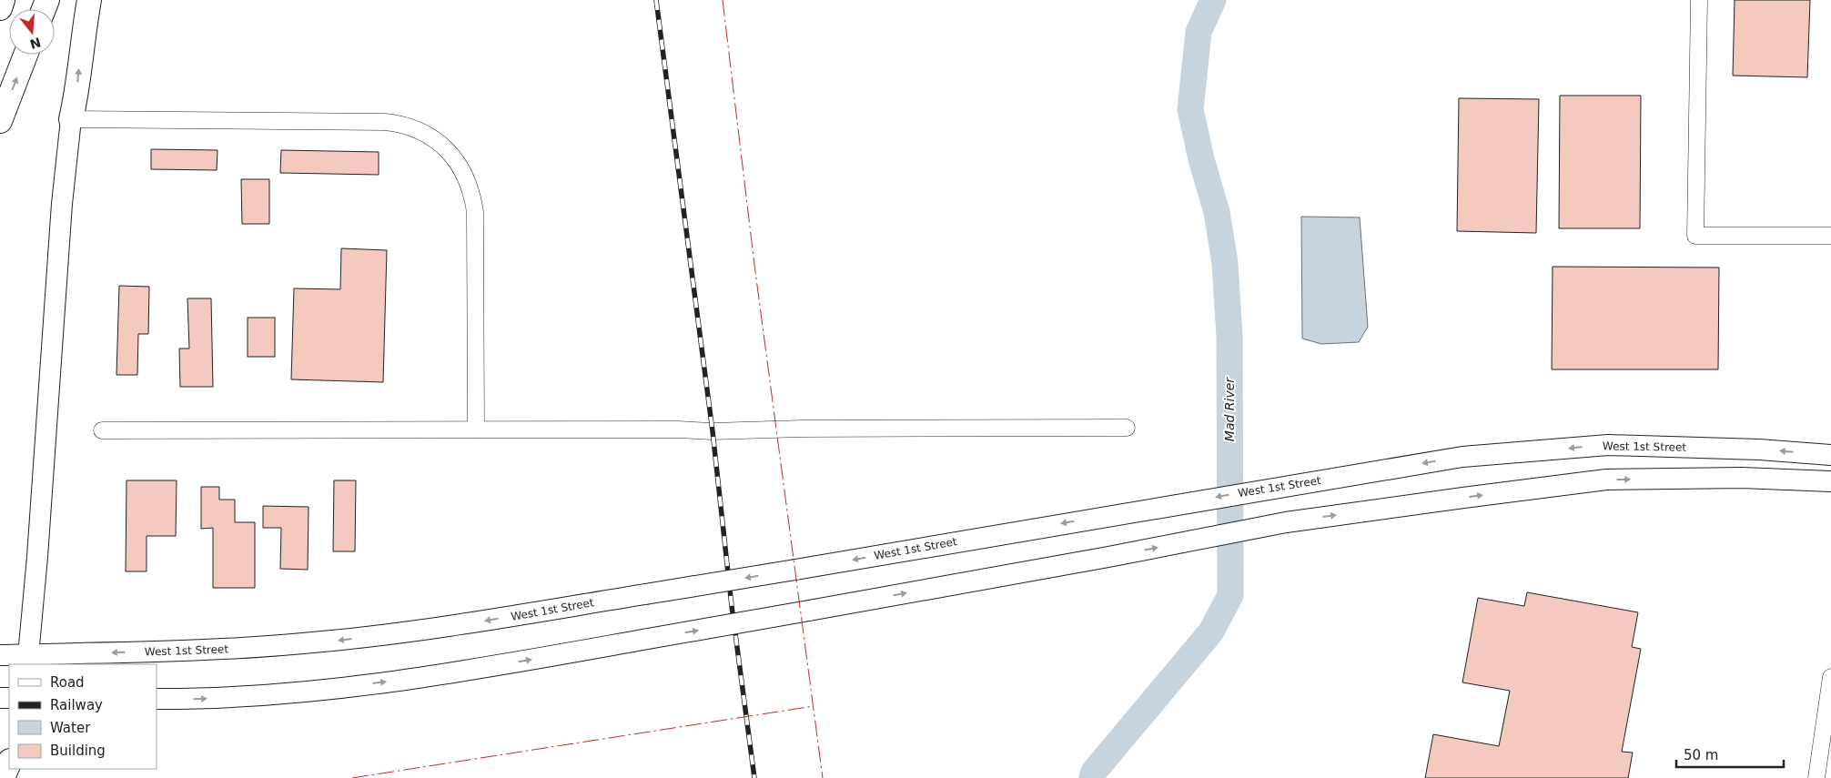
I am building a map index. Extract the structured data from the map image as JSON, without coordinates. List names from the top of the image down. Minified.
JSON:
{"streets":{"main road":["West 1st Street"]},"water":["Mad River"],"legend":["Road","Railway","Water","Building"],"scale_bar":"50 m","north":"bottom"}
